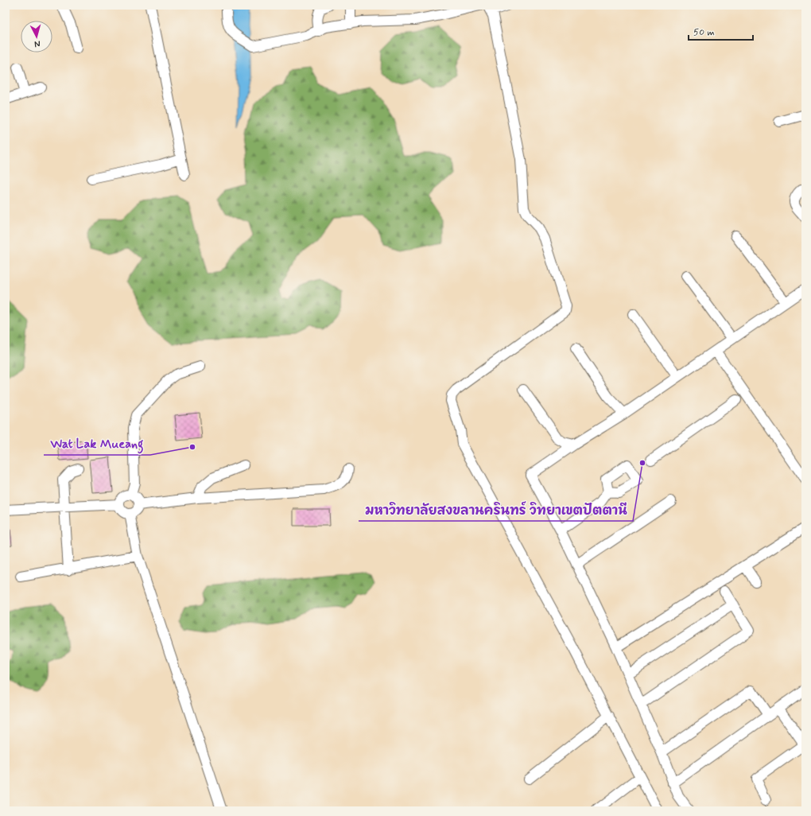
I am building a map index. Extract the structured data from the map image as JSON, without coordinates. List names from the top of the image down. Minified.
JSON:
{"places":["Wat Lak Mueang","มหาวิทยาลัยสงขลานครินทร์ วิทยาเขตปัตตานี"],"scale_bar":"50 m","north":"bottom"}
